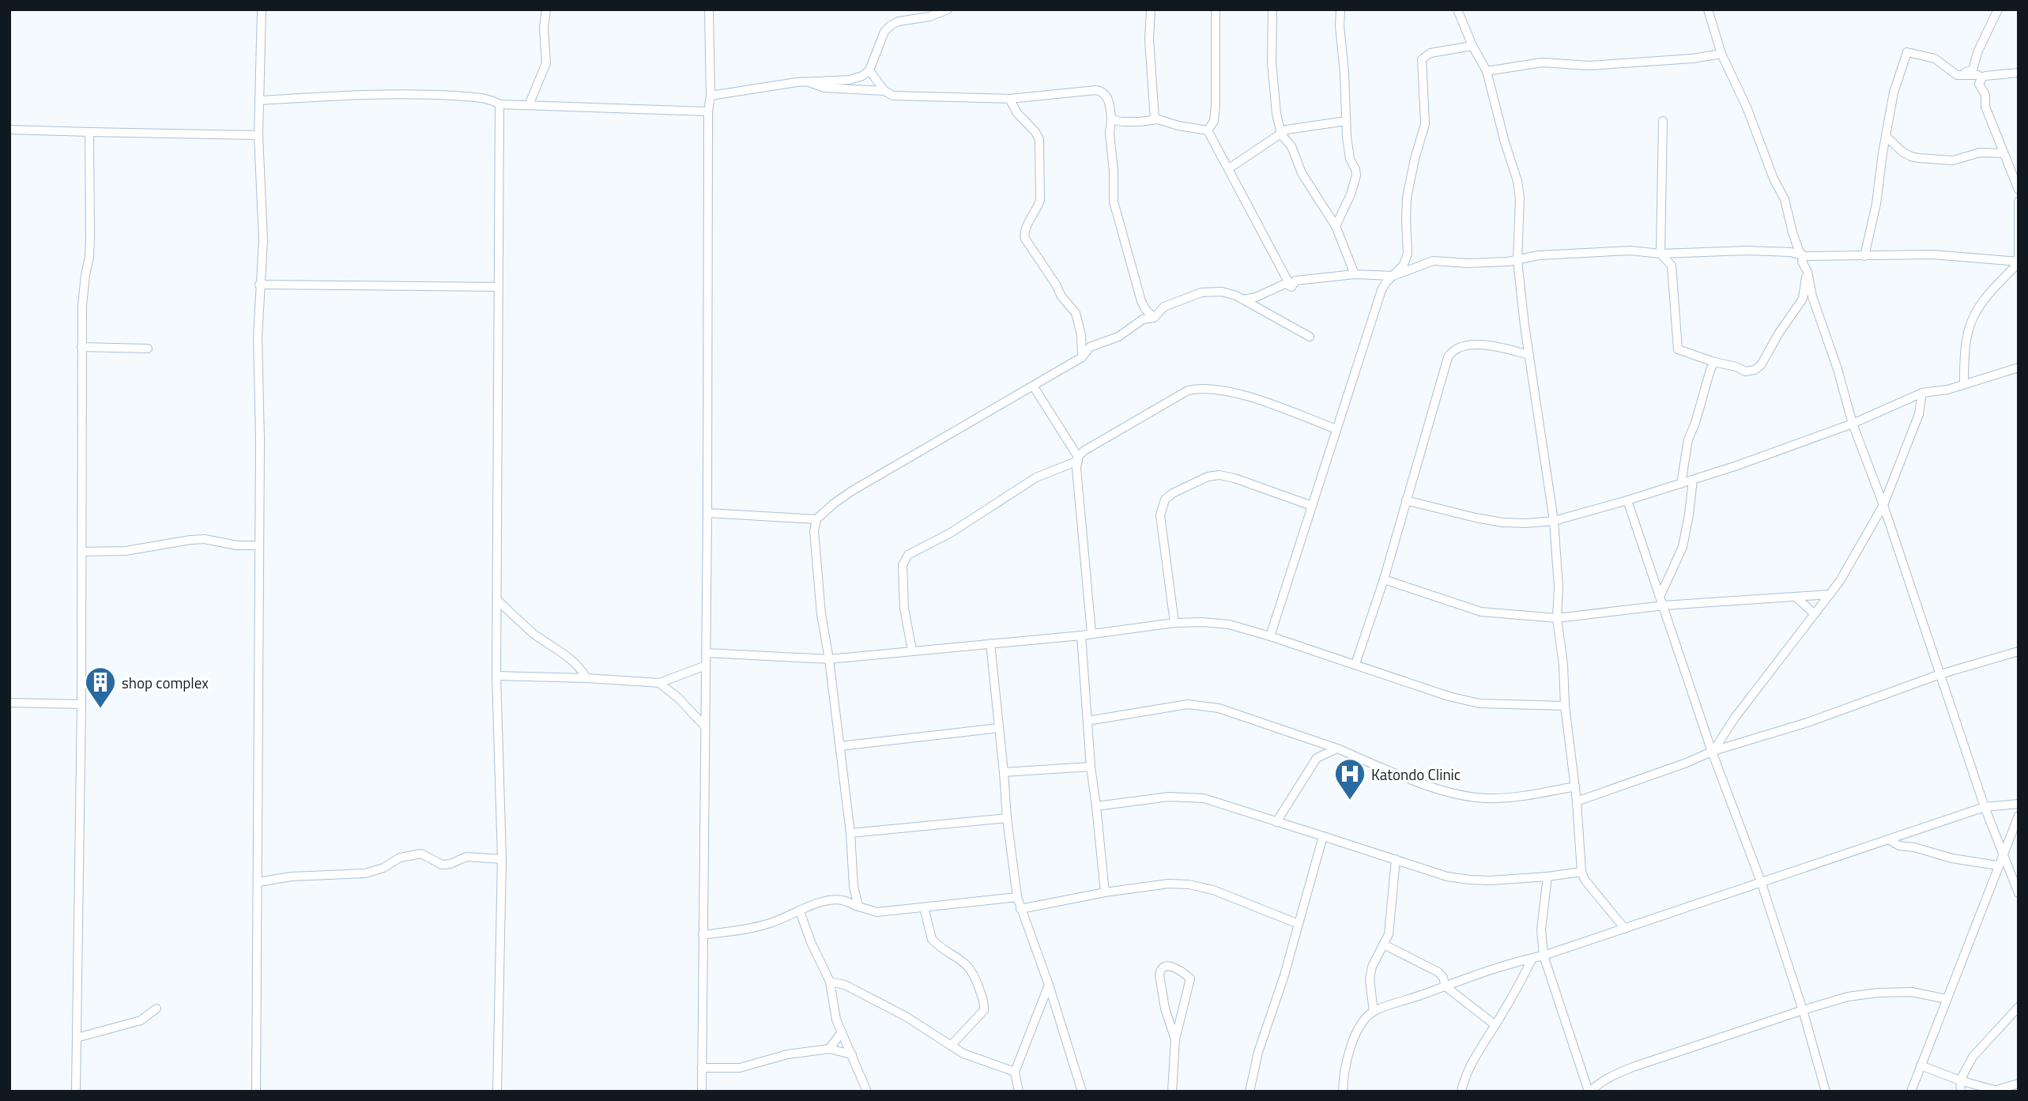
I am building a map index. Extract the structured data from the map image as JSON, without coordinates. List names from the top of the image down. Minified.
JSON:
{"places":{"building":["shop complex"],"hospital":["Katondo Clinic"]}}
